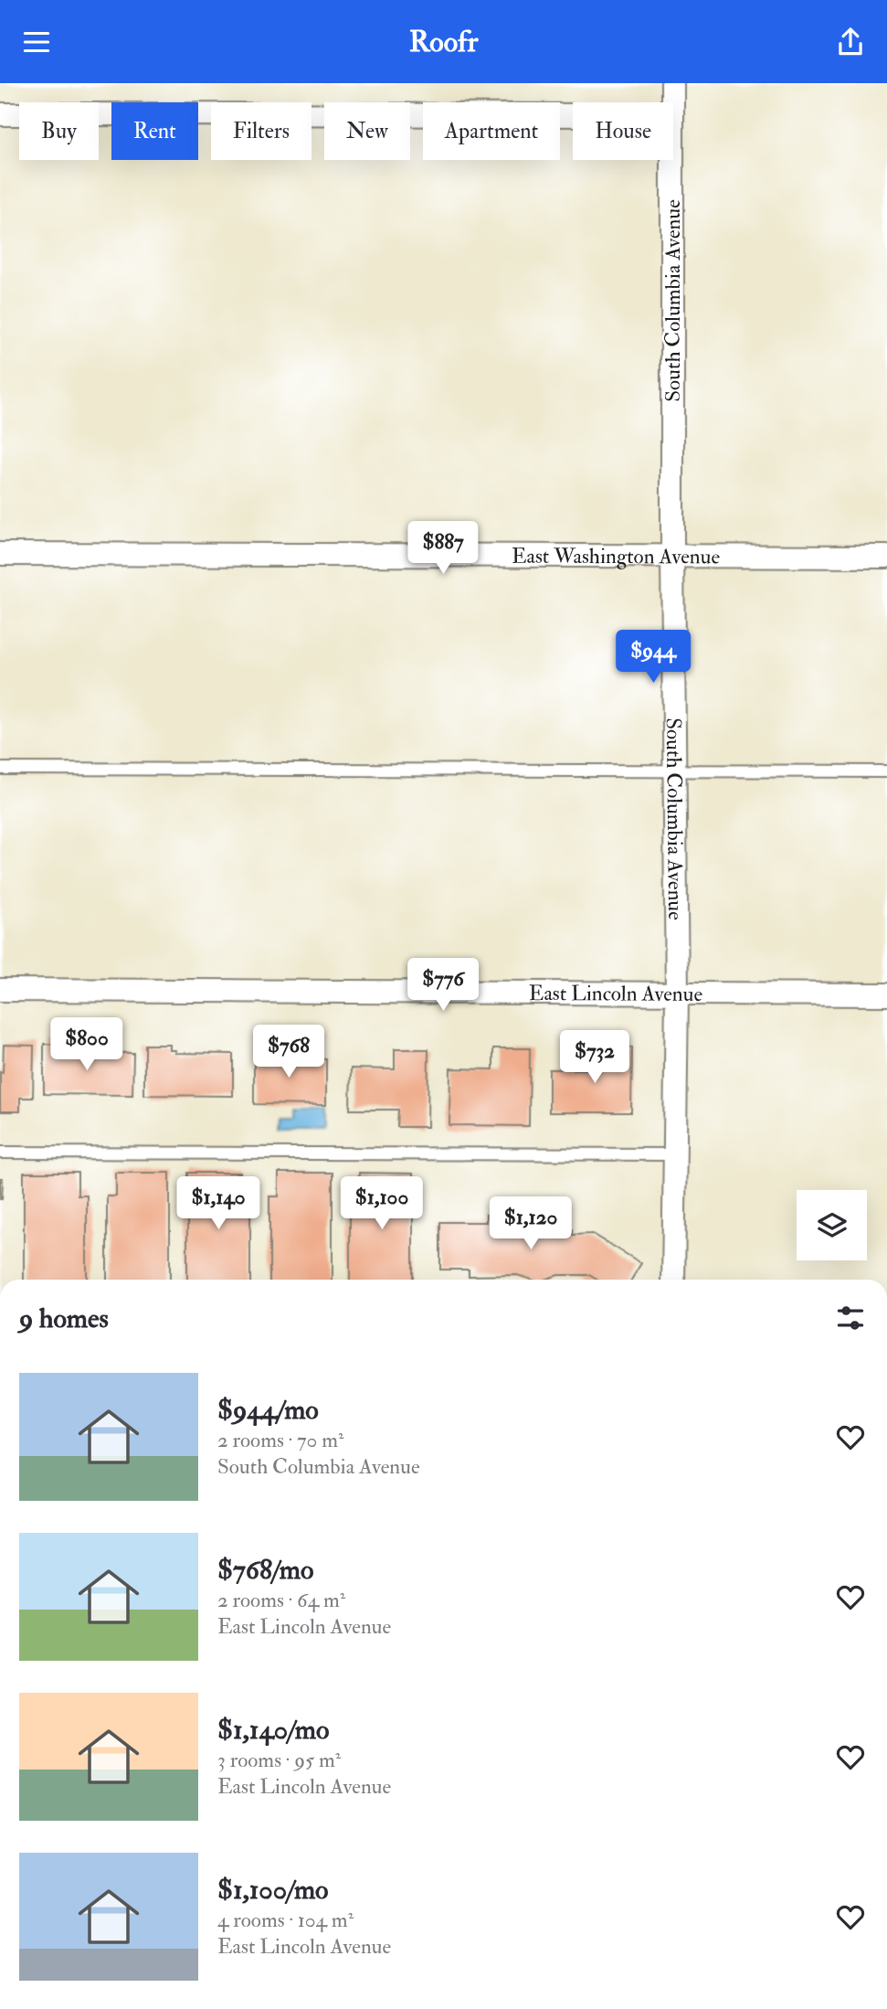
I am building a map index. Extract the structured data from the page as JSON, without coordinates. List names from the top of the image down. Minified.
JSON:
{"streets":{"street":["South Columbia Avenue","East Washington Avenue","East Lincoln Avenue"]},"crossings":[["South Columbia Avenue","East Washington Avenue"],["South Columbia Avenue","East Lincoln Avenue"]],"page":{"header":"Roofr","chip":["Buy","Rent","Filters","New","Apartment","House"],"price":["$887","$944","$776","$800","$768","$732","$1,140","$1,100","$1,120"],"heading":"9 homes","list":[{"name":"$944/mo","note":"2 rooms · 70 m² · South Columbia Avenue"},{"name":"$768/mo","note":"2 rooms · 64 m² · East Lincoln Avenue"},{"name":"$1,140/mo","note":"3 rooms · 95 m² · East Lincoln Avenue"},{"name":"$1,100/mo","note":"4 rooms · 104 m² · East Lincoln Avenue"}]}}
